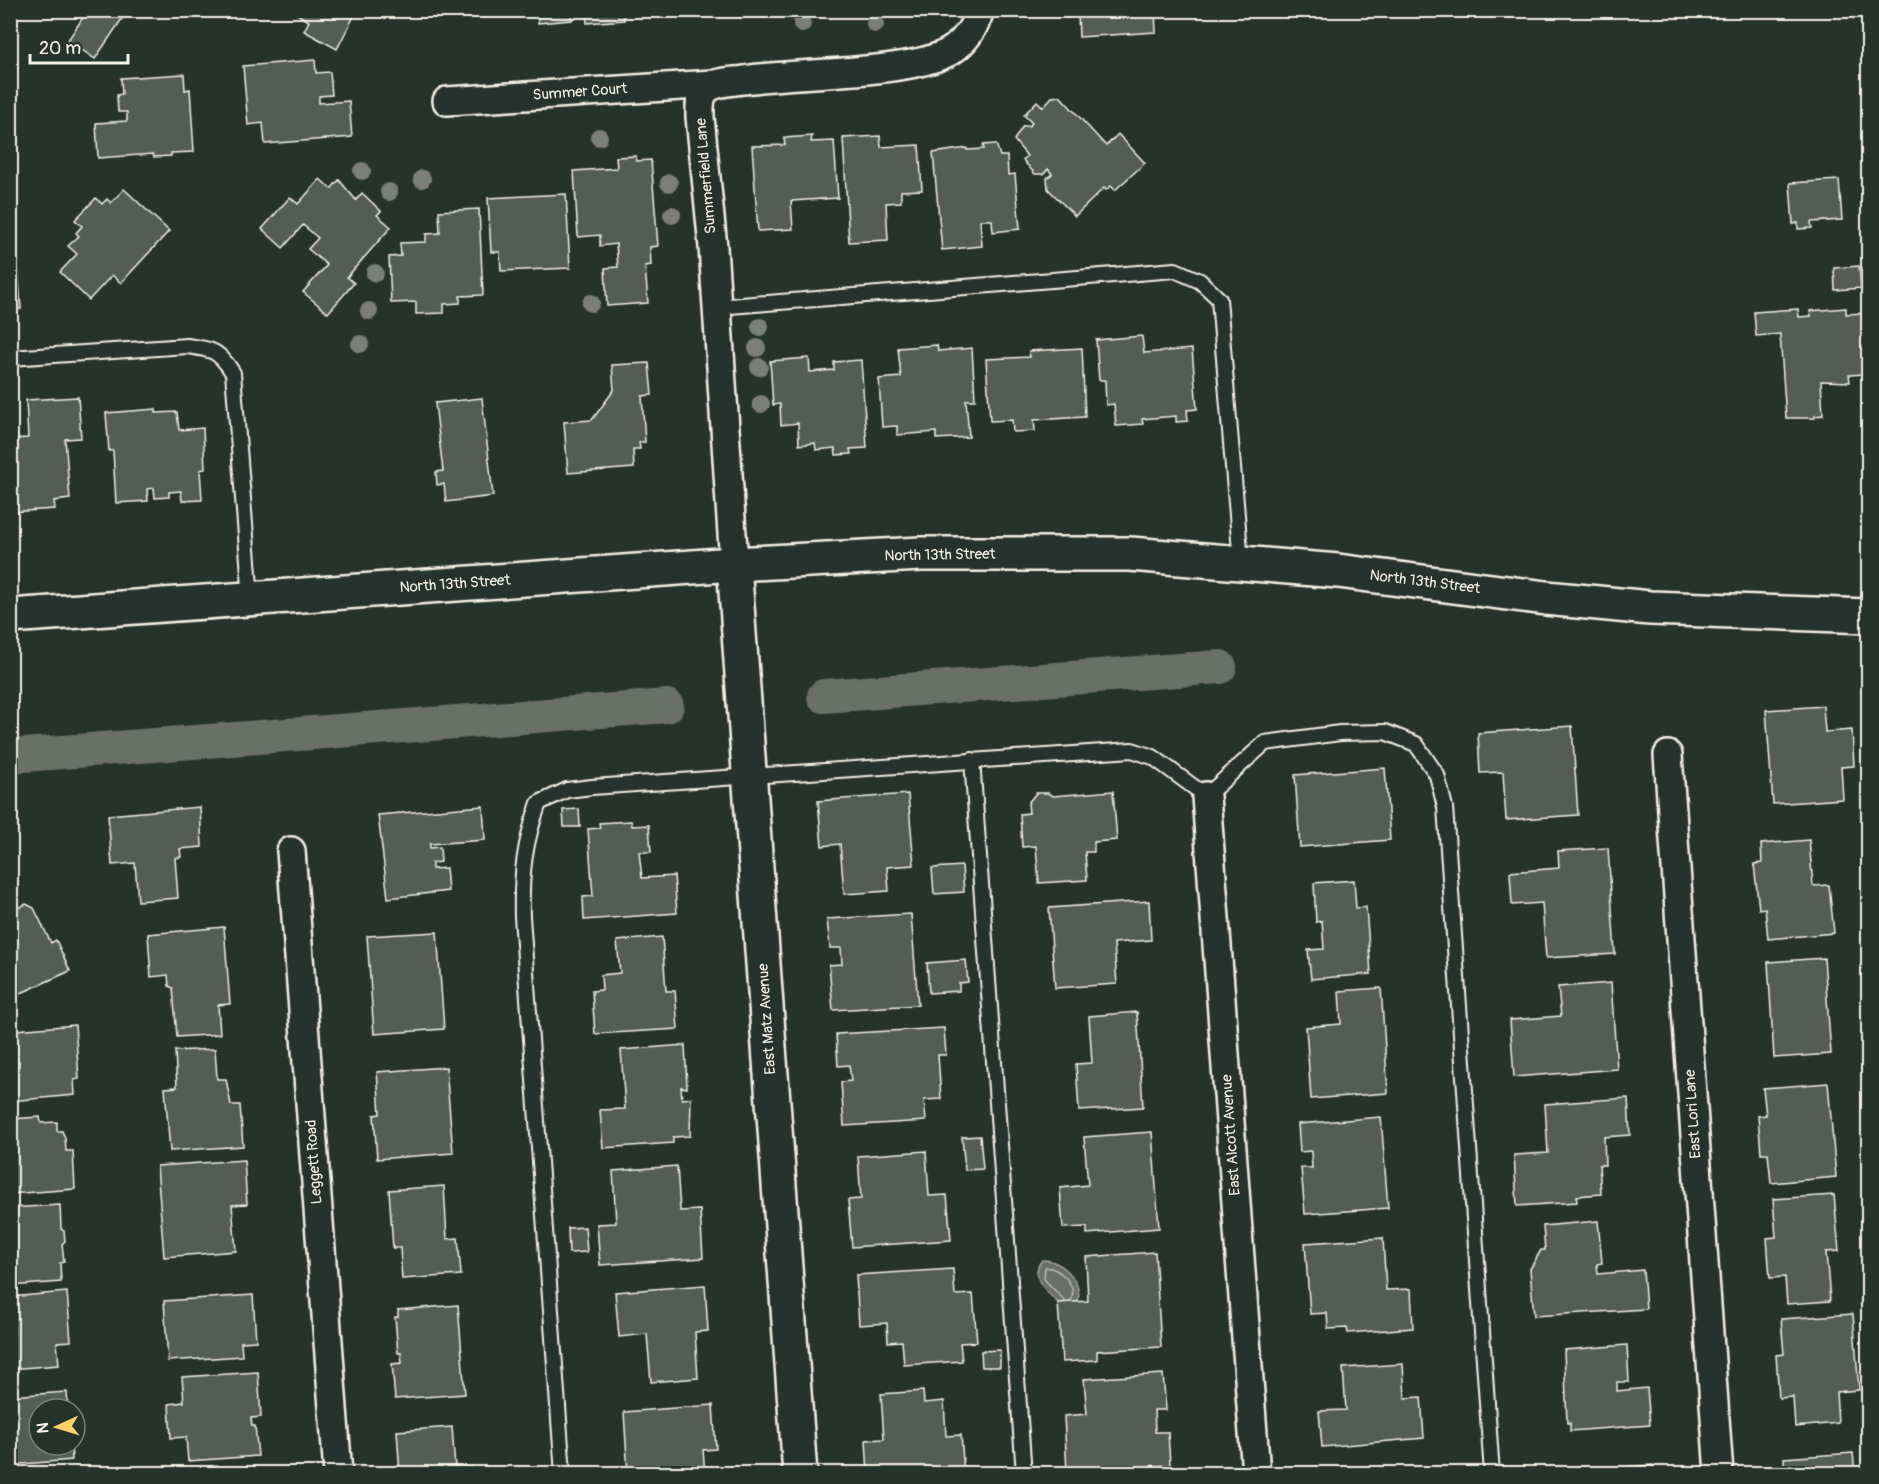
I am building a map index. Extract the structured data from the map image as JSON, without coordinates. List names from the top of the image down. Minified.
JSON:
{"streets":{"street":["Summer Court","Summerfield Lane","North 13th Street","East Matz Avenue","East Lori Lane","East Alcott Avenue","Leggett Road"]},"crossings":[["Summer Court","Summerfield Lane"],["Summerfield Lane","North 13th Street"],["Summerfield Lane","East Matz Avenue"],["North 13th Street","East Matz Avenue"]],"scale_bar":"20 m","north":"left"}
